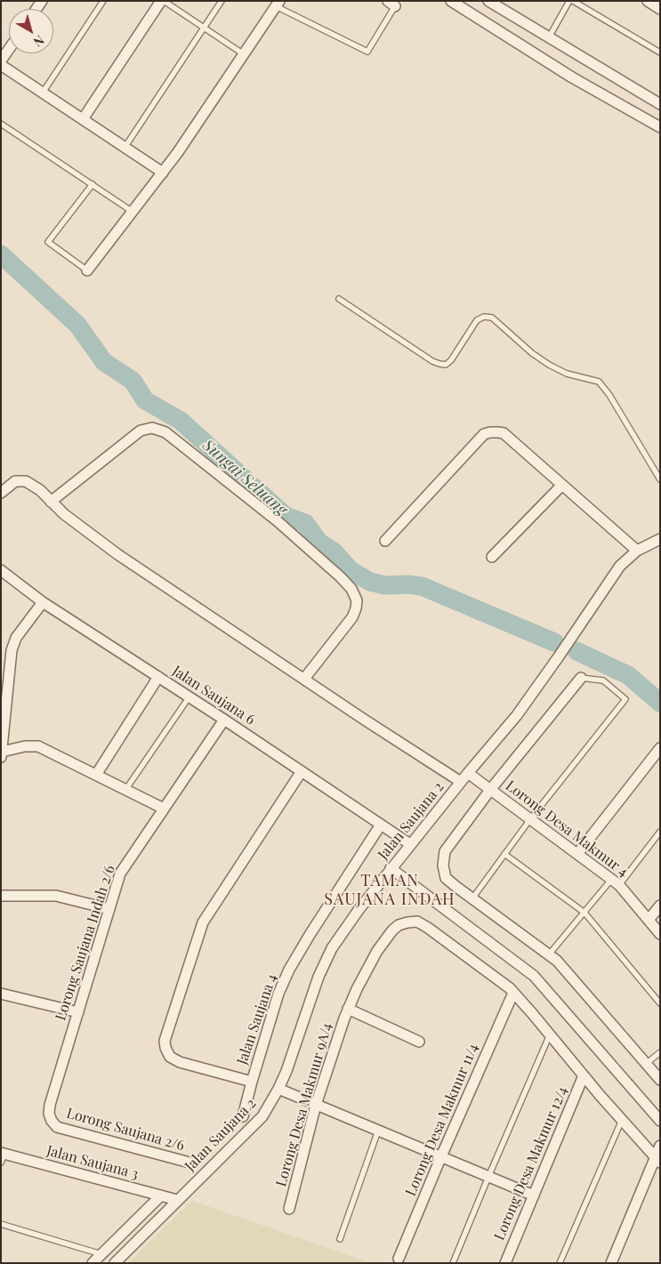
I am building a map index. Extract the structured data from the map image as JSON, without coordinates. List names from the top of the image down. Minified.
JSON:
{"streets":{"street":["Jalan Saujana 6","Jalan Saujana 2","Lorong Desa Makmur 4","Lorong Saujana Indah 2/6","Jalan Saujana 4","Lorong Desa Makmur 9A/4","Lorong Desa Makmur 11/4","Lorong Saujana 2/6","Jalan Saujana 3","Lorong Desa Makmur 12/4"]},"crossings":[["Jalan Saujana 6","Jalan Saujana 2"],["Jalan Saujana 6","Lorong Saujana Indah 2/6"],["Jalan Saujana 6","Jalan Saujana 4"],["Jalan Saujana 2","Lorong Desa Makmur 4"],["Jalan Saujana 2","Jalan Saujana 3"],["Lorong Saujana Indah 2/6","Lorong Saujana 2/6"],["Lorong Desa Makmur 9A/4","Lorong Desa Makmur 11/4"]],"districts":["TAMAN SAUJANA INDAH"],"water":["Sungai Seluang"],"north":"bottom right"}
